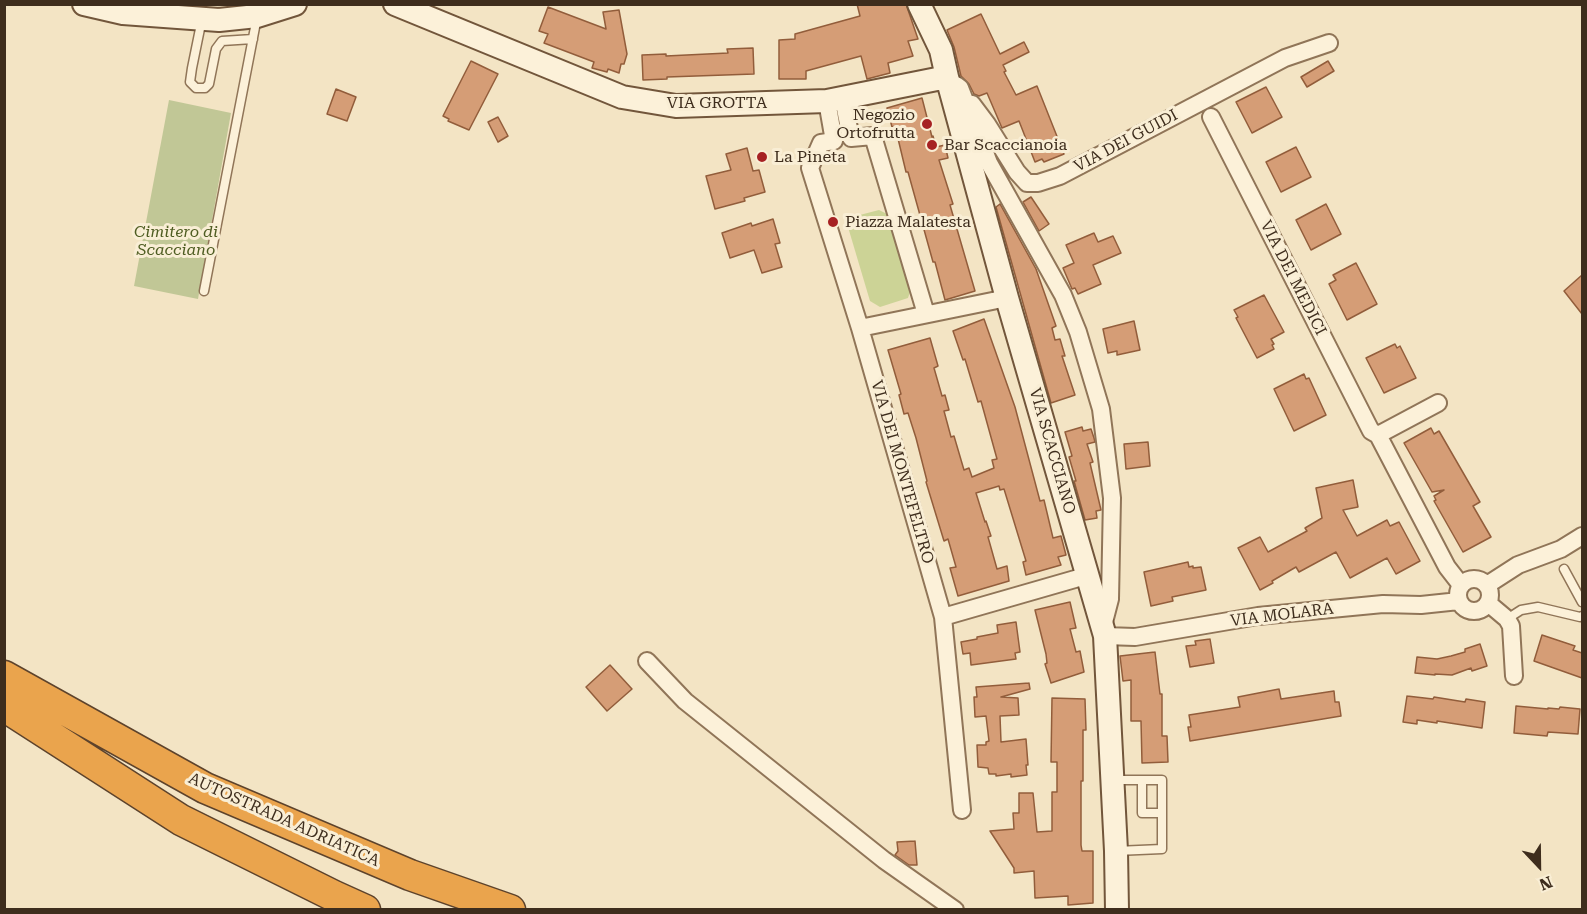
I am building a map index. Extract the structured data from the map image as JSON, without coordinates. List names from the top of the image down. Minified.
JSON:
{"streets":{"highway":["AUTOSTRADA ADRIATICA"],"street":["VIA GROTTA","VIA DEI GUIDI","VIA DEI MEDICI","VIA SCACCIANO","VIA DEI MONTEFELTRO","VIA MOLARA"]},"crossings":[["VIA GROTTA","VIA DEI GUIDI"],["VIA GROTTA","VIA SCACCIANO"],["VIA DEI GUIDI","VIA SCACCIANO"],["VIA DEI MEDICI","VIA MOLARA"],["VIA SCACCIANO","VIA MOLARA"]],"parks":["Cimitero di Scacciano"],"places":["Negozio Ortofrutta","Bar Scaccianoia","La Pineta","Piazza Malatesta"],"north":"bottom"}
